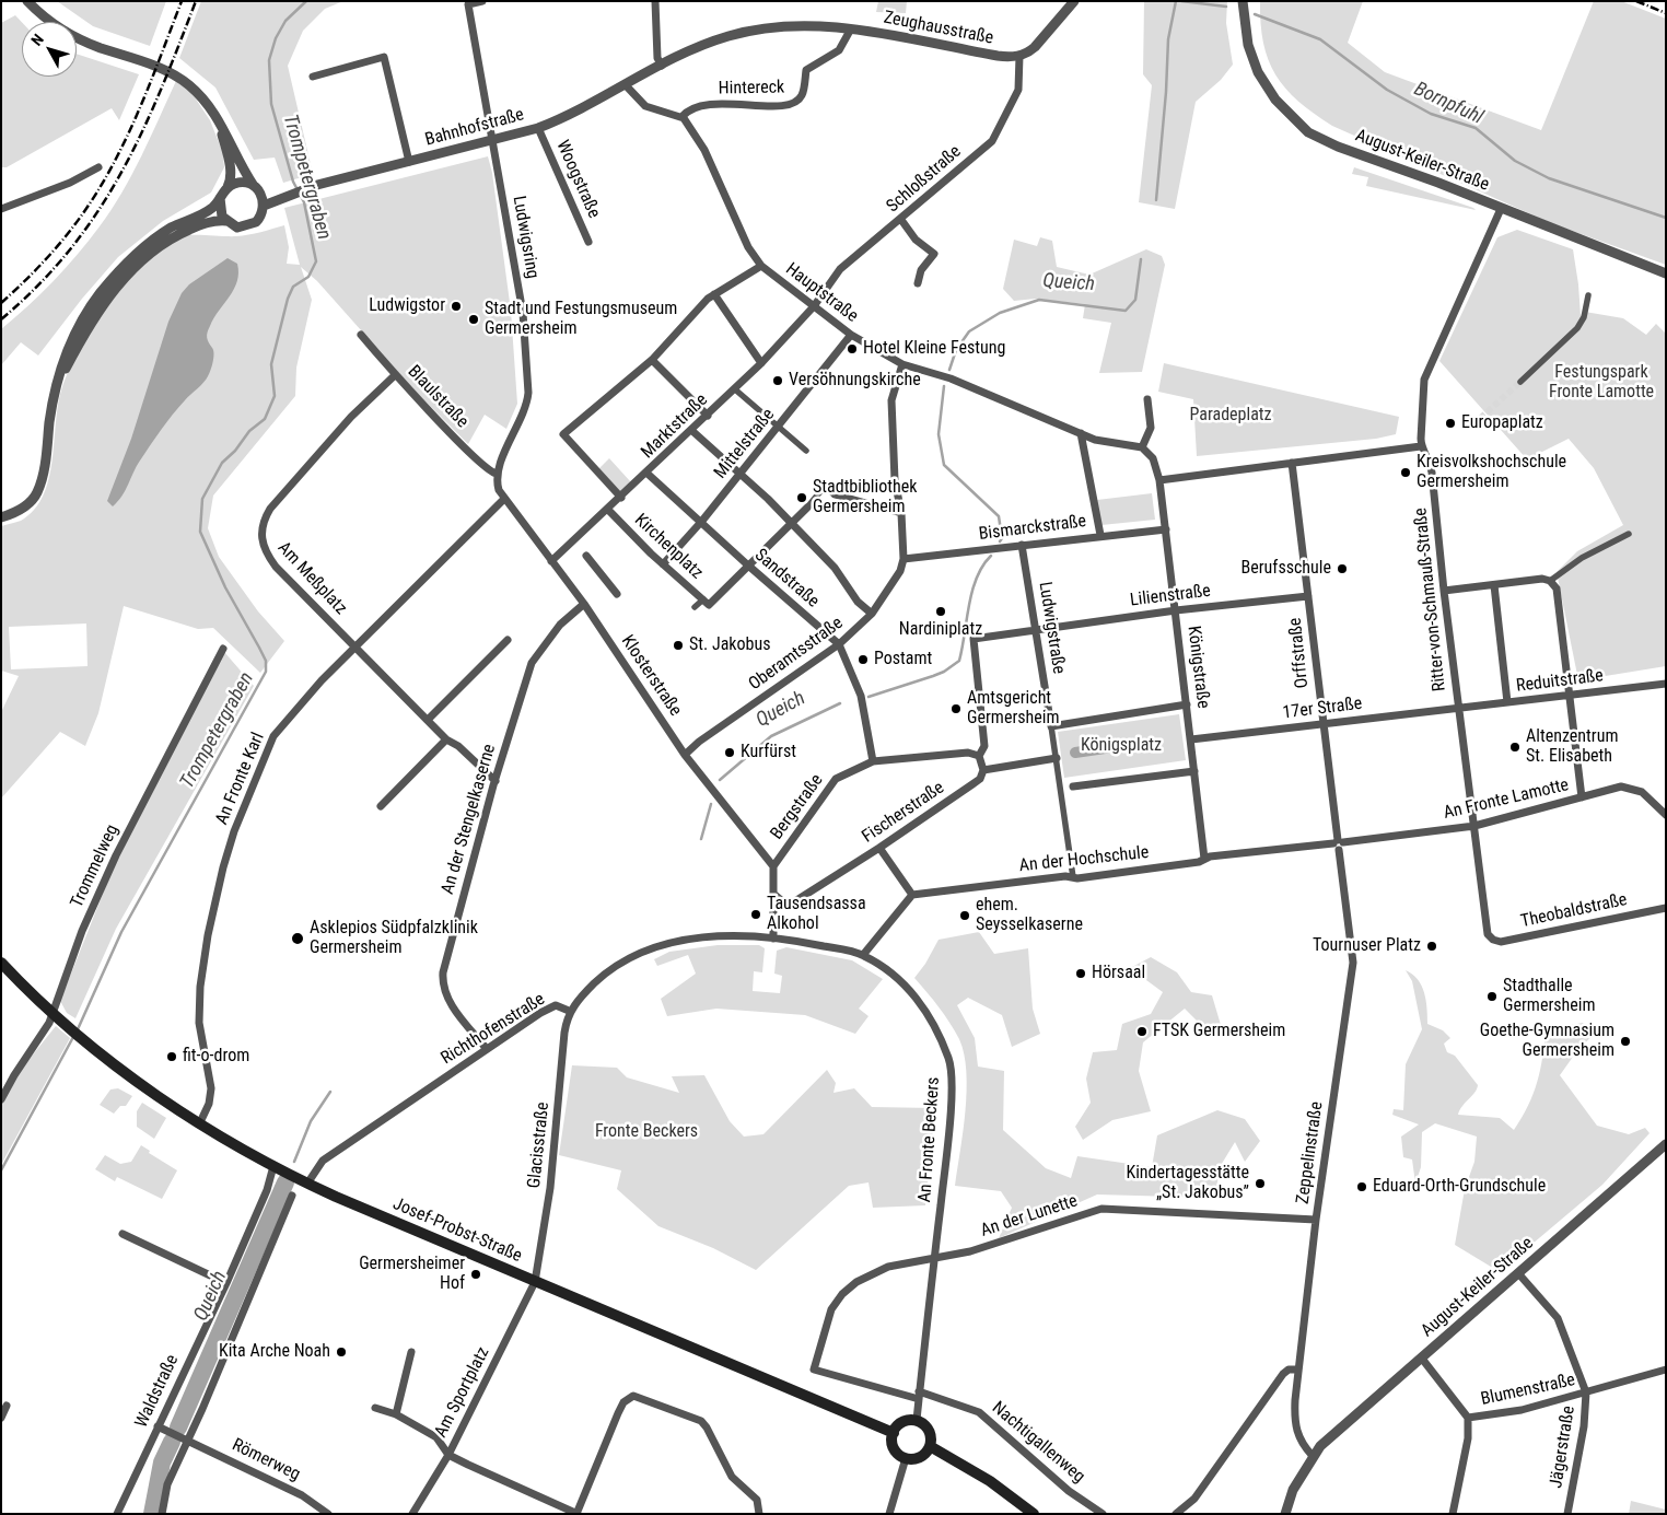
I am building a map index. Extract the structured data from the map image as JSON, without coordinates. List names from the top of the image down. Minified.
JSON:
{"streets":{"main road":["Josef-Probst-Straße"],"street":["Zeughausstraße","Hintereck","Bahnhofstraße","August-Keiler-Straße","Woogstraße","Schloßstraße","Ludwigsring","Hauptstraße","Blaulstraße","Marktstraße","Mittelstraße","Bismarckstraße","Kirchenplatz","Am Meßplatz","Sandstraße","Lilienstraße","Ritter-von-Schmauß-Straße","Ludwigstraße","Orffstraße","Oberamtsstraße","Königstraße","Klosterstraße","Reduitstraße","17er Straße","An Fronte Karl","An Fronte Lamotte","Bergstraße","Fischerstraße","An der Stengelkaserne","An der Hochschule","Trommelweg","Theobaldstraße","Richthofenstraße","An Fronte Beckers","Glacisstraße","Zeppelinstraße","An der Lunette","Blumenstraße","Waldstraße","Am Sportplatz","Nachtigallenweg","Jägerstraße","Römerweg"]},"crossings":[["Zeughausstraße","Hintereck"],["Zeughausstraße","Bahnhofstraße"],["Zeughausstraße","Schloßstraße"],["Hintereck","Hauptstraße"],["Bahnhofstraße","Woogstraße"],["Bahnhofstraße","Ludwigsring"],["August-Keiler-Straße","Ritter-von-Schmauß-Straße"],["August-Keiler-Straße","Zeppelinstraße"],["August-Keiler-Straße","Blumenstraße"],["August-Keiler-Straße","Jägerstraße"],["Schloßstraße","Hauptstraße"],["Schloßstraße","Marktstraße"],["Ludwigsring","Blaulstraße"],["Ludwigsring","Klosterstraße"],["Hauptstraße","Marktstraße"],["Hauptstraße","Mittelstraße"],["Hauptstraße","Oberamtsstraße"],["Hauptstraße","Königstraße"],["Blaulstraße","Am Meßplatz"],["Blaulstraße","Klosterstraße"],["Marktstraße","Kirchenplatz"],["Marktstraße","Sandstraße"],["Marktstraße","Klosterstraße"],["Mittelstraße","Kirchenplatz"],["Mittelstraße","Sandstraße"],["Bismarckstraße","Ludwigstraße"],["Bismarckstraße","Oberamtsstraße"],["Bismarckstraße","Königstraße"],["Am Meßplatz","An Fronte Karl"],["Am Meßplatz","An der Stengelkaserne"],["Sandstraße","Oberamtsstraße"],["Sandstraße","Bergstraße"],["Lilienstraße","Ludwigstraße"],["Lilienstraße","Orffstraße"],["Lilienstraße","Königstraße"],["Lilienstraße","Bergstraße"],["Ritter-von-Schmauß-Straße","Reduitstraße"],["Ritter-von-Schmauß-Straße","17er Straße"],["Ritter-von-Schmauß-Straße","An Fronte Lamotte"],["Ritter-von-Schmauß-Straße","Theobaldstraße"],["Ludwigstraße","An der Hochschule"],["Orffstraße","17er Straße"],["Orffstraße","An Fronte Lamotte"],["Orffstraße","An der Hochschule"],["Orffstraße","Zeppelinstraße"],["Oberamtsstraße","Klosterstraße"],["Königstraße","17er Straße"],["Königstraße","An der Hochschule"],["Klosterstraße","An Fronte Karl"],["Klosterstraße","Bergstraße"],["Klosterstraße","An der Stengelkaserne"],["Reduitstraße","17er Straße"],["An Fronte Karl","Josef-Probst-Straße"],["An Fronte Lamotte","An der Hochschule"],["An Fronte Lamotte","Zeppelinstraße"],["An der Stengelkaserne","Richthofenstraße"],["An der Hochschule","Zeppelinstraße"],["Trommelweg","Josef-Probst-Straße"],["Richthofenstraße","An Fronte Beckers"],["Richthofenstraße","Glacisstraße"],["Richthofenstraße","Josef-Probst-Straße"],["An Fronte Beckers","An der Lunette"],["An Fronte Beckers","Josef-Probst-Straße"],["An Fronte Beckers","Nachtigallenweg"],["Glacisstraße","Josef-Probst-Straße"],["Glacisstraße","Am Sportplatz"],["Zeppelinstraße","An der Lunette"],["An der Lunette","Nachtigallenweg"],["Josef-Probst-Straße","Waldstraße"],["Josef-Probst-Straße","Am Sportplatz"],["Blumenstraße","Jägerstraße"],["Waldstraße","Römerweg"]],"water":["Bornpfuhl","Trompetergraben","Queich"],"parks":["Festungspark Fronte Lamotte","Paradeplatz","Königsplatz","Fronte Beckers"],"places":["Ludwigstor","Stadt und Festungsmuseum Germersheim","Hotel Kleine Festung","Versöhnungskirche","Europaplatz","Kreisvolkshochschule Germersheim","Stadtbibliothek Germersheim","Berufsschule","Nardiniplatz","St. Jakobus","Postamt","Amtsgericht Germersheim","Altenzentrum St. Elisabeth","Kurfürst","Tausendsassa Alkohol","ehem. Seysselkaserne","Asklepios Südpfalzklinik Germersheim","Tournuser Platz","Hörsaal","Stadthalle Germersheim","FTSK Germersheim","Goethe-Gymnasium Germersheim","fit-o-drom","Kindertagesstätte „St. Jakobus”","Eduard-Orth-Grundschule","Germersheimer Hof","Kita Arche Noah"],"north":"top left"}
